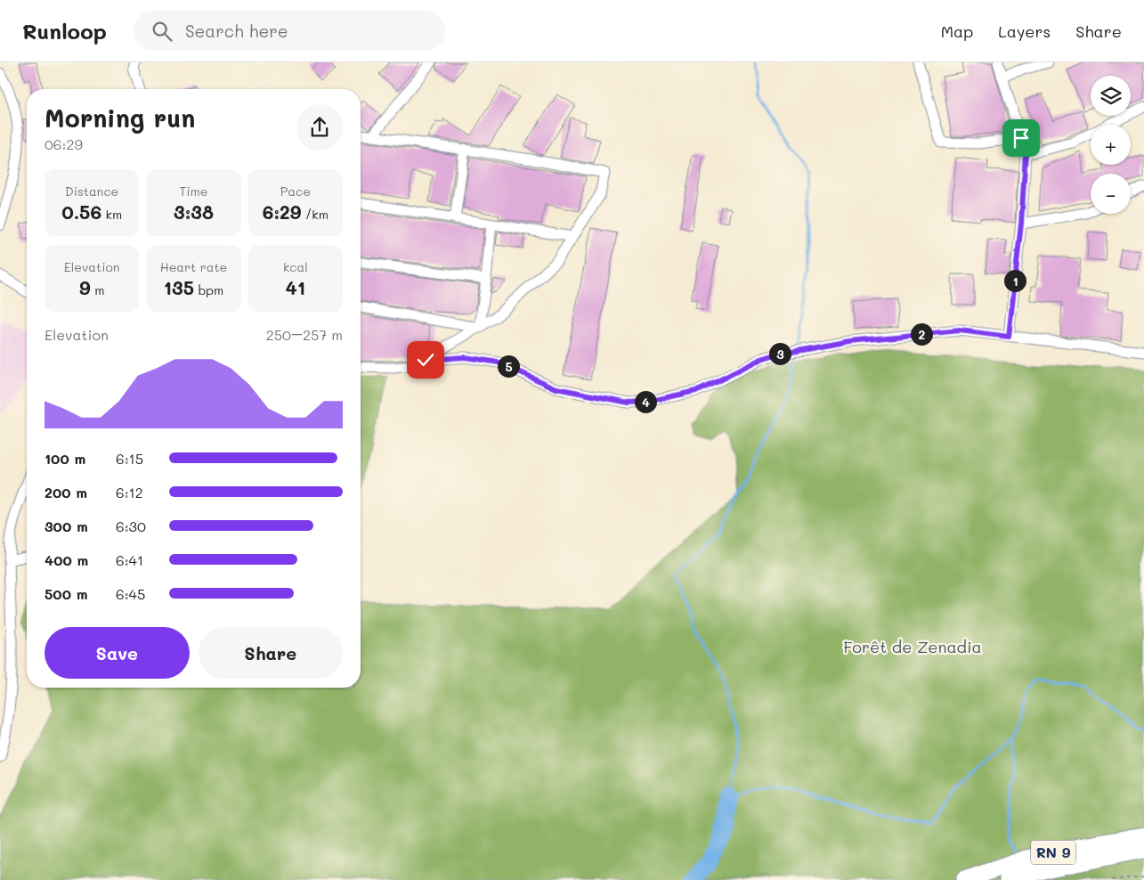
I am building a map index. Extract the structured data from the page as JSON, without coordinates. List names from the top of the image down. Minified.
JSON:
{"streets":{"highway":["RN 9"]},"parks":["Forêt de Zenadia"],"page":{"header":"Runloop","search":"Search here","nav":["Map","Layers","Share"],"map_buttons":["+","−"],"heading":["Morning run","06:29"],"stats":[["Distance","0.56 km"],["Time","3:38"],["Pace","6:29 /km"],["Elevation","9 m"],["Heart rate","135 bpm"],["kcal","41"]],"pins":["1","2","3","5","4"],"chart":["Elevation","250–257 m"],"list":[{"name":"100 m","note":"6:15"},{"name":"200 m","note":"6:12"},{"name":"300 m","note":"6:30"},{"name":"400 m","note":"6:41"},{"name":"500 m","note":"6:45"}],"buttons":["Save","Share"]}}
